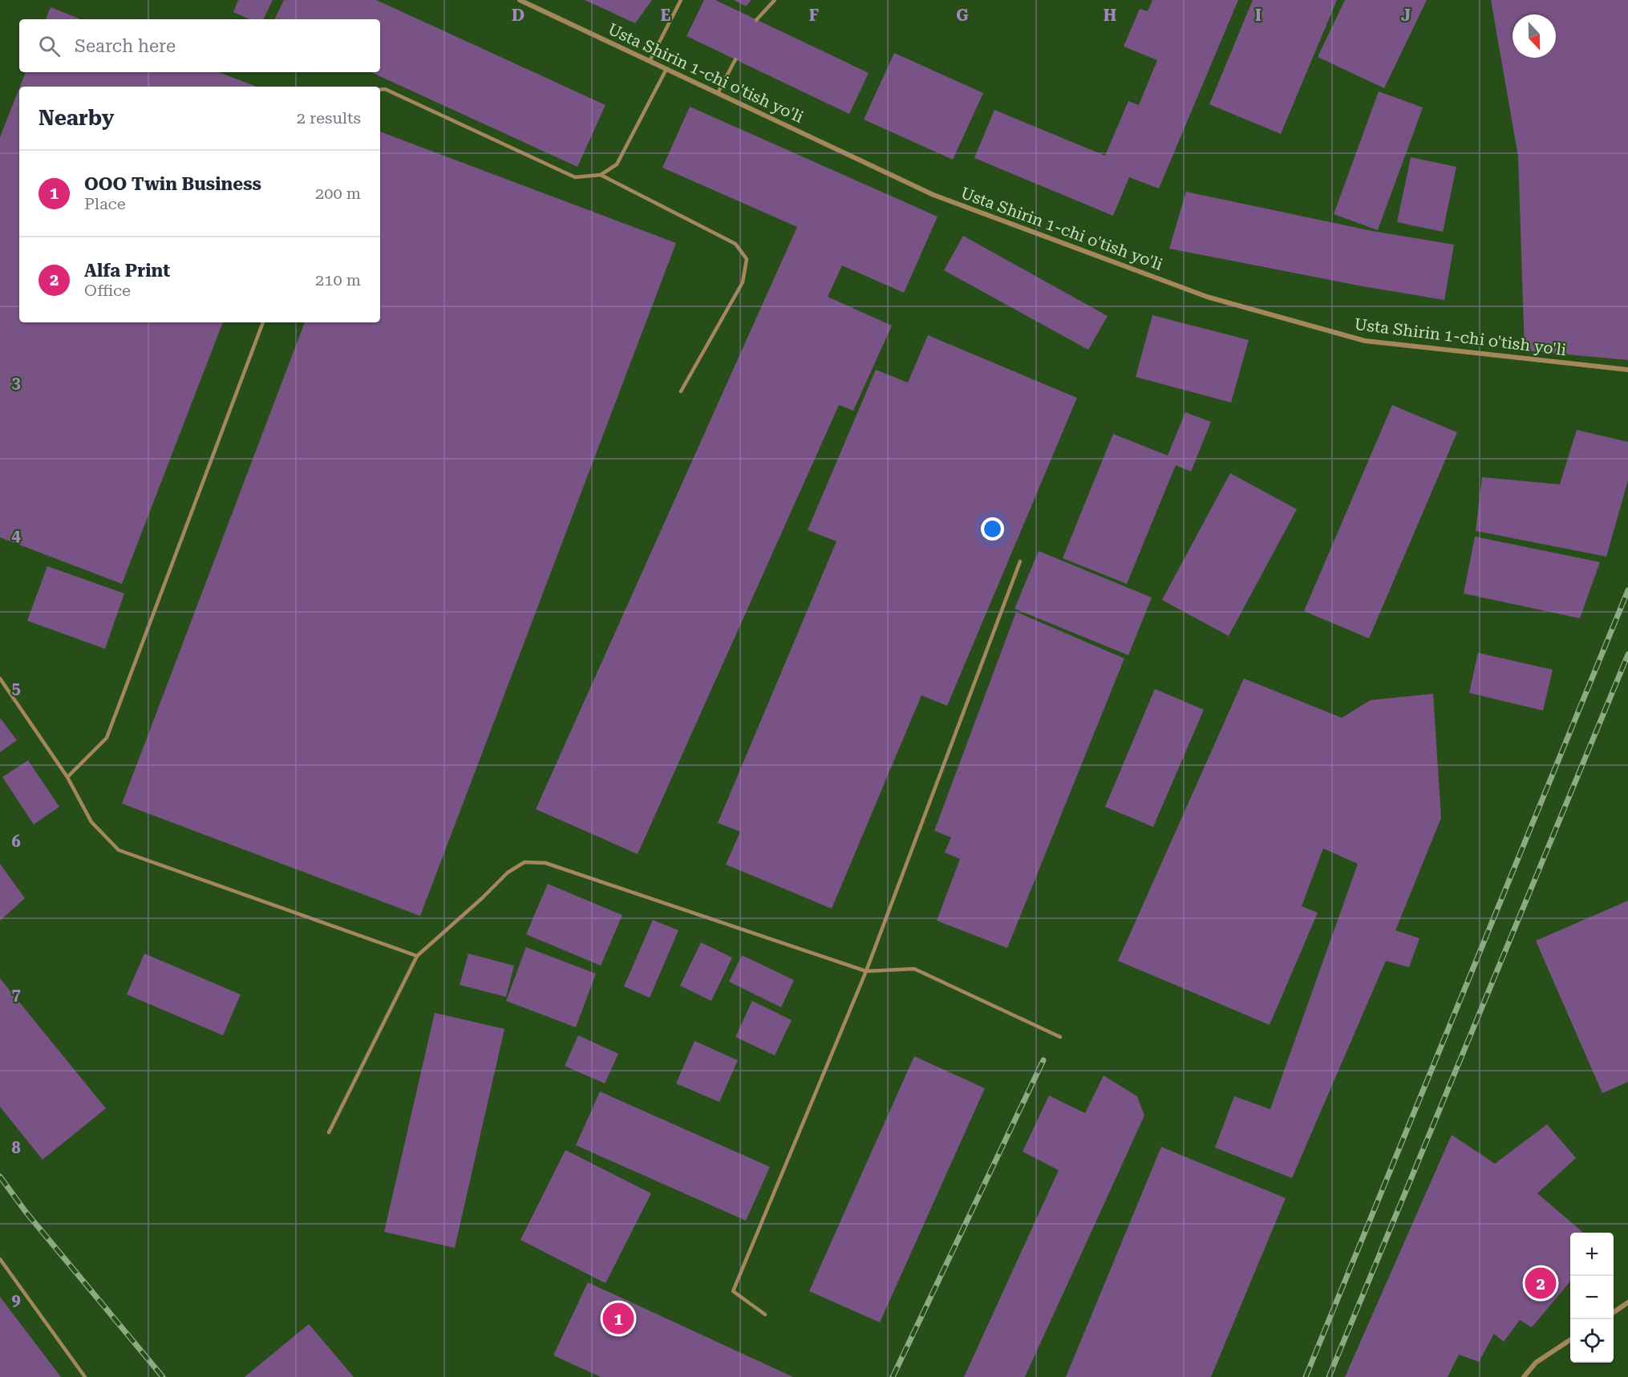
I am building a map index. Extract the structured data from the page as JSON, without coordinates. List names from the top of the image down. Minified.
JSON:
{"streets":{"street":["Usta Shirin 1-chi o'tish yo'li"]},"north":"bottom","page":{"search":"Search here","heading":["Nearby","2 results"],"list":[{"mark":"1","name":"ООО Twin Business","note":"Place","value":"200 m"},{"mark":"2","name":"Alfa Print","note":"Office","value":"210 m"}],"map_buttons":["+","−"],"pins":["2","1"]},"grid":{"columns":["D","E","F","G","H","I","J"],"rows":["3","4","5","6","7","8","9"]}}
